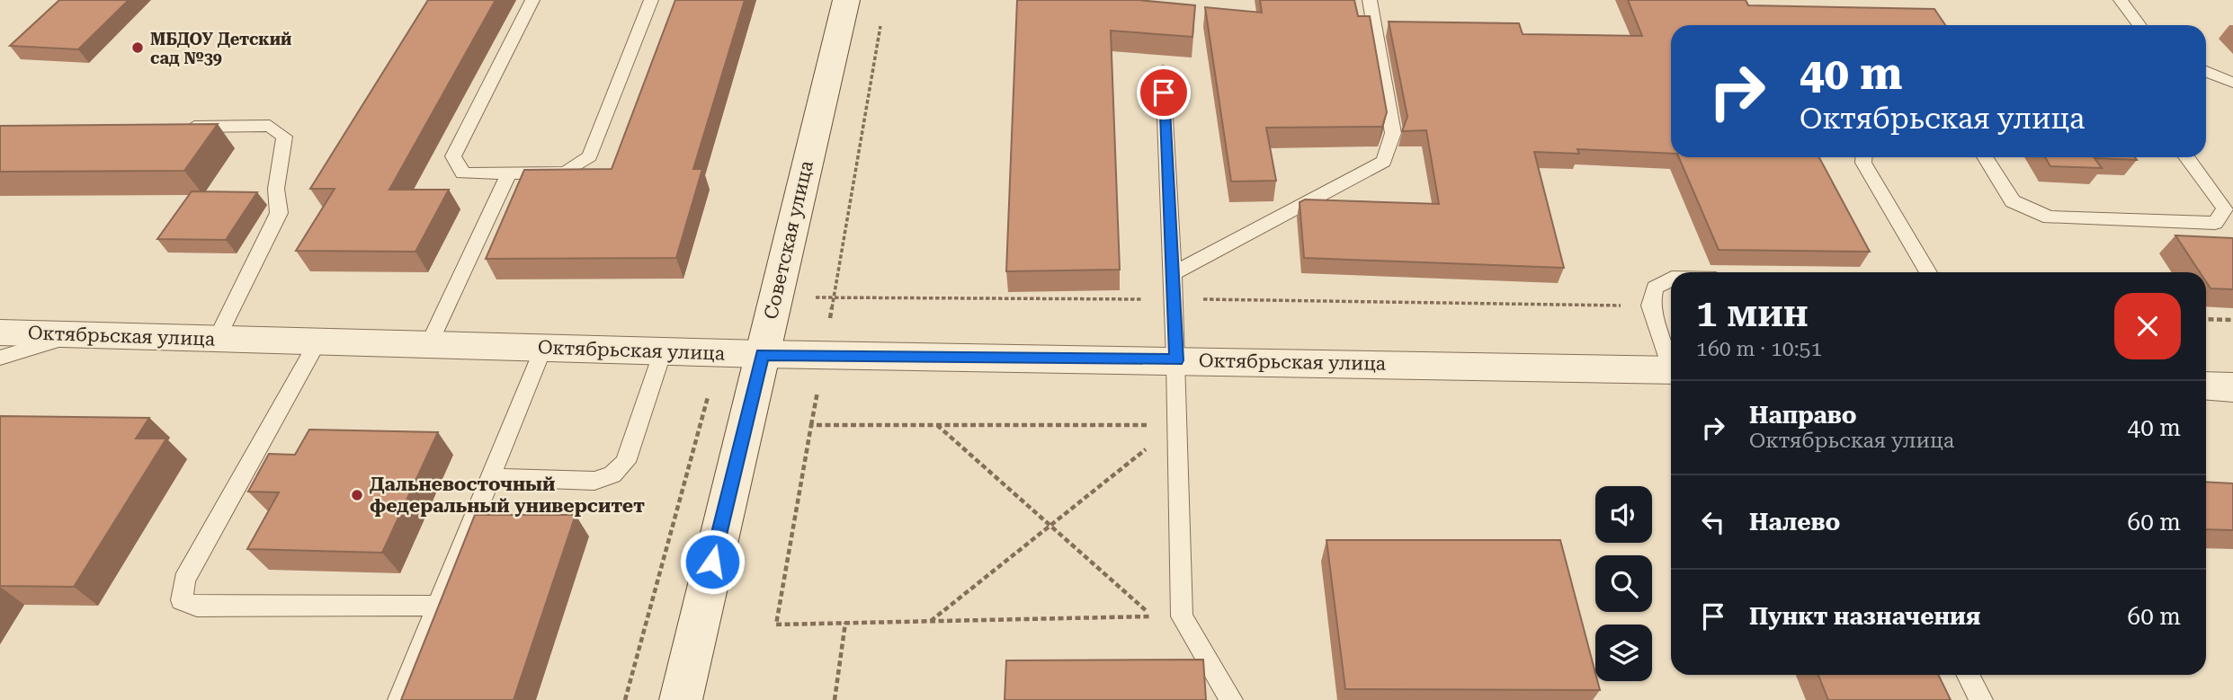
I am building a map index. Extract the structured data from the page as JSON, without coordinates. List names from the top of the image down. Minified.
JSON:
{"streets":{"street":["Советская улица","Октябрьская улица"]},"crossings":[["Советская улица","Октябрьская улица"]],"places":["МБДОУ Детский сад №39","Дальневосточный федеральный университет"],"page":{"turn":["40 m","Октябрьская улица"],"heading":["1 мин","160 m · 10:51"],"list":[{"name":"Направо","note":"Октябрьская улица","value":"40 m"},{"name":"Налево","value":"60 m"},{"name":"Пункт назначения","value":"60 m"}]}}
